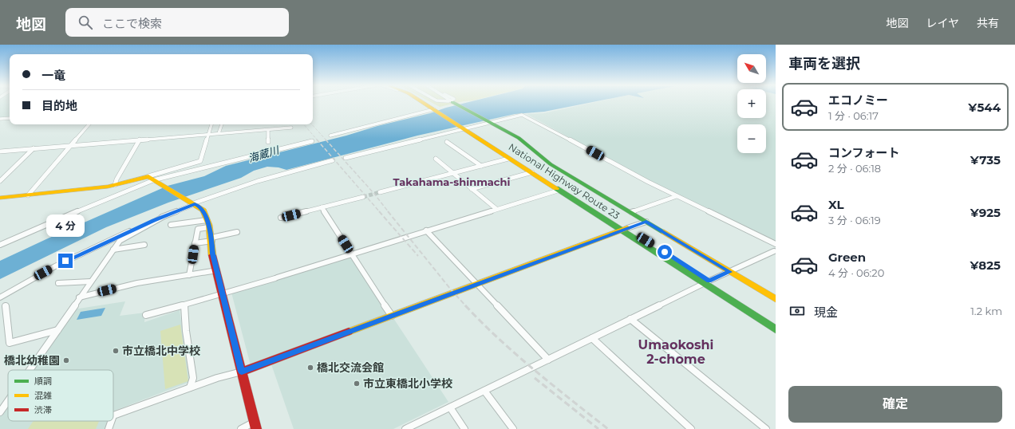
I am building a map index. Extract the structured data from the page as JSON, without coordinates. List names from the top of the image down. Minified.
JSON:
{"streets":{"main road":["National Highway Route 23"]},"districts":["Takahama-shinmachi","Umaokoshi 2-chome"],"water":["海蔵川"],"places":["市立橋北中学校","橋北幼稚園","橋北交流会館","市立東橋北小学校"],"legend":["順調","混雑","渋滞"],"north":"top left","page":{"header":"地図","search":"ここで検索","nav":["地図","レイヤ","共有"],"heading":"車両を選択","map_buttons":["+","−"],"banner":["一竜","目的地"],"list":[{"name":"エコノミー","note":"1 分 · 06:17","value":"¥544"},{"name":"コンフォート","note":"2 分 · 06:18","value":"¥735"},{"name":"XL","note":"3 分 · 06:19","value":"¥925"},{"name":"Green","note":"4 分 · 06:20","value":"¥825"}],"bubble":"4 分","pay":["現金","1.2 km"],"buttons":"確定"}}
